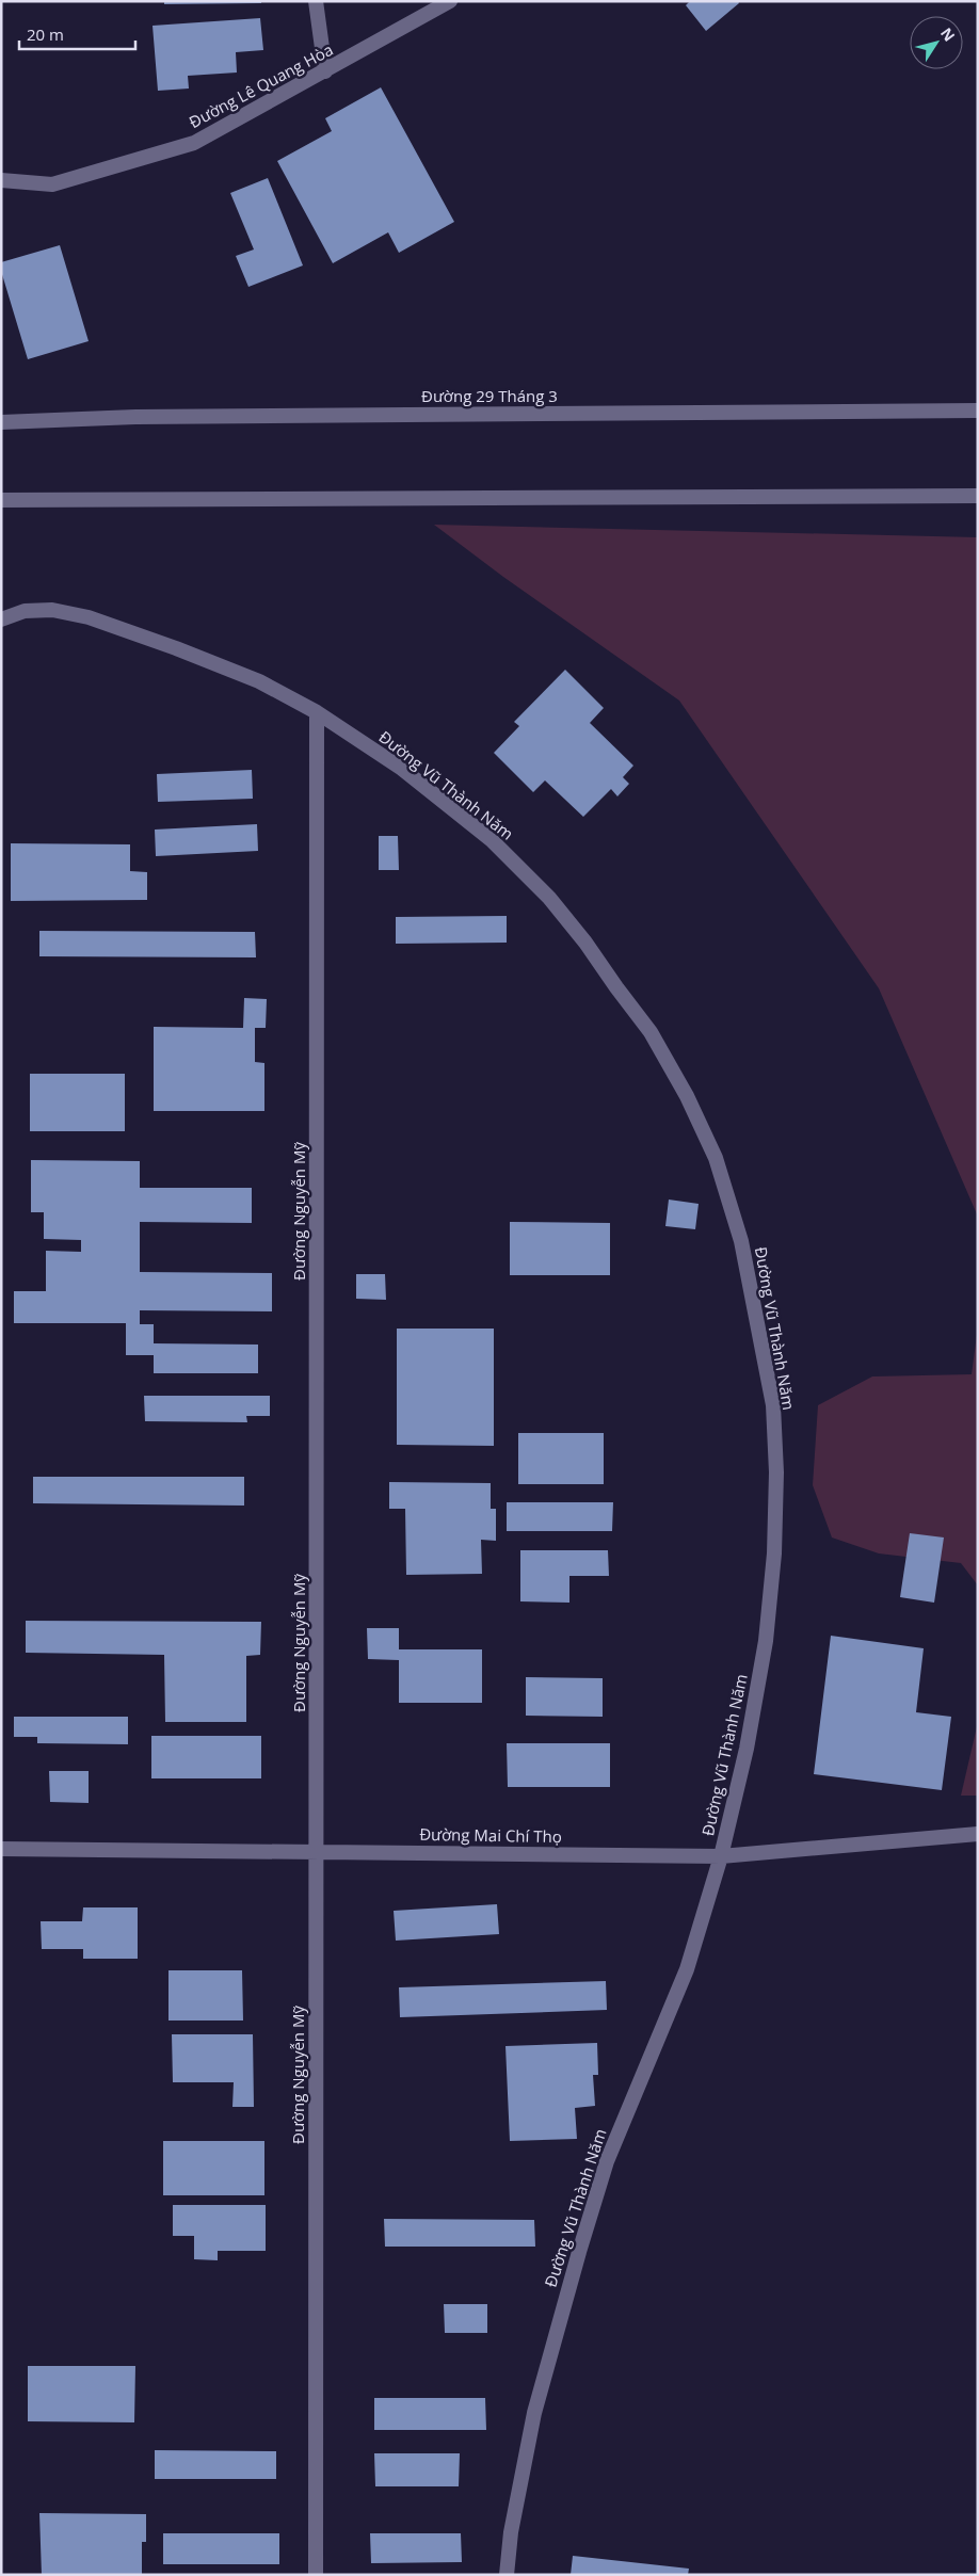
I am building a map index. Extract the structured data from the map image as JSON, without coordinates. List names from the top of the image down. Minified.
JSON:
{"streets":{"street":["Đường Lê Quang Hòa","Đường 29 Tháng 3","Đường Vũ Thành Năm","Đường Nguyễn Mỹ","Đường Mai Chí Thọ"]},"crossings":[["Đường Vũ Thành Năm","Đường Nguyễn Mỹ"],["Đường Vũ Thành Năm","Đường Mai Chí Thọ"],["Đường Nguyễn Mỹ","Đường Mai Chí Thọ"]],"scale_bar":"20 m","north":"top right"}
